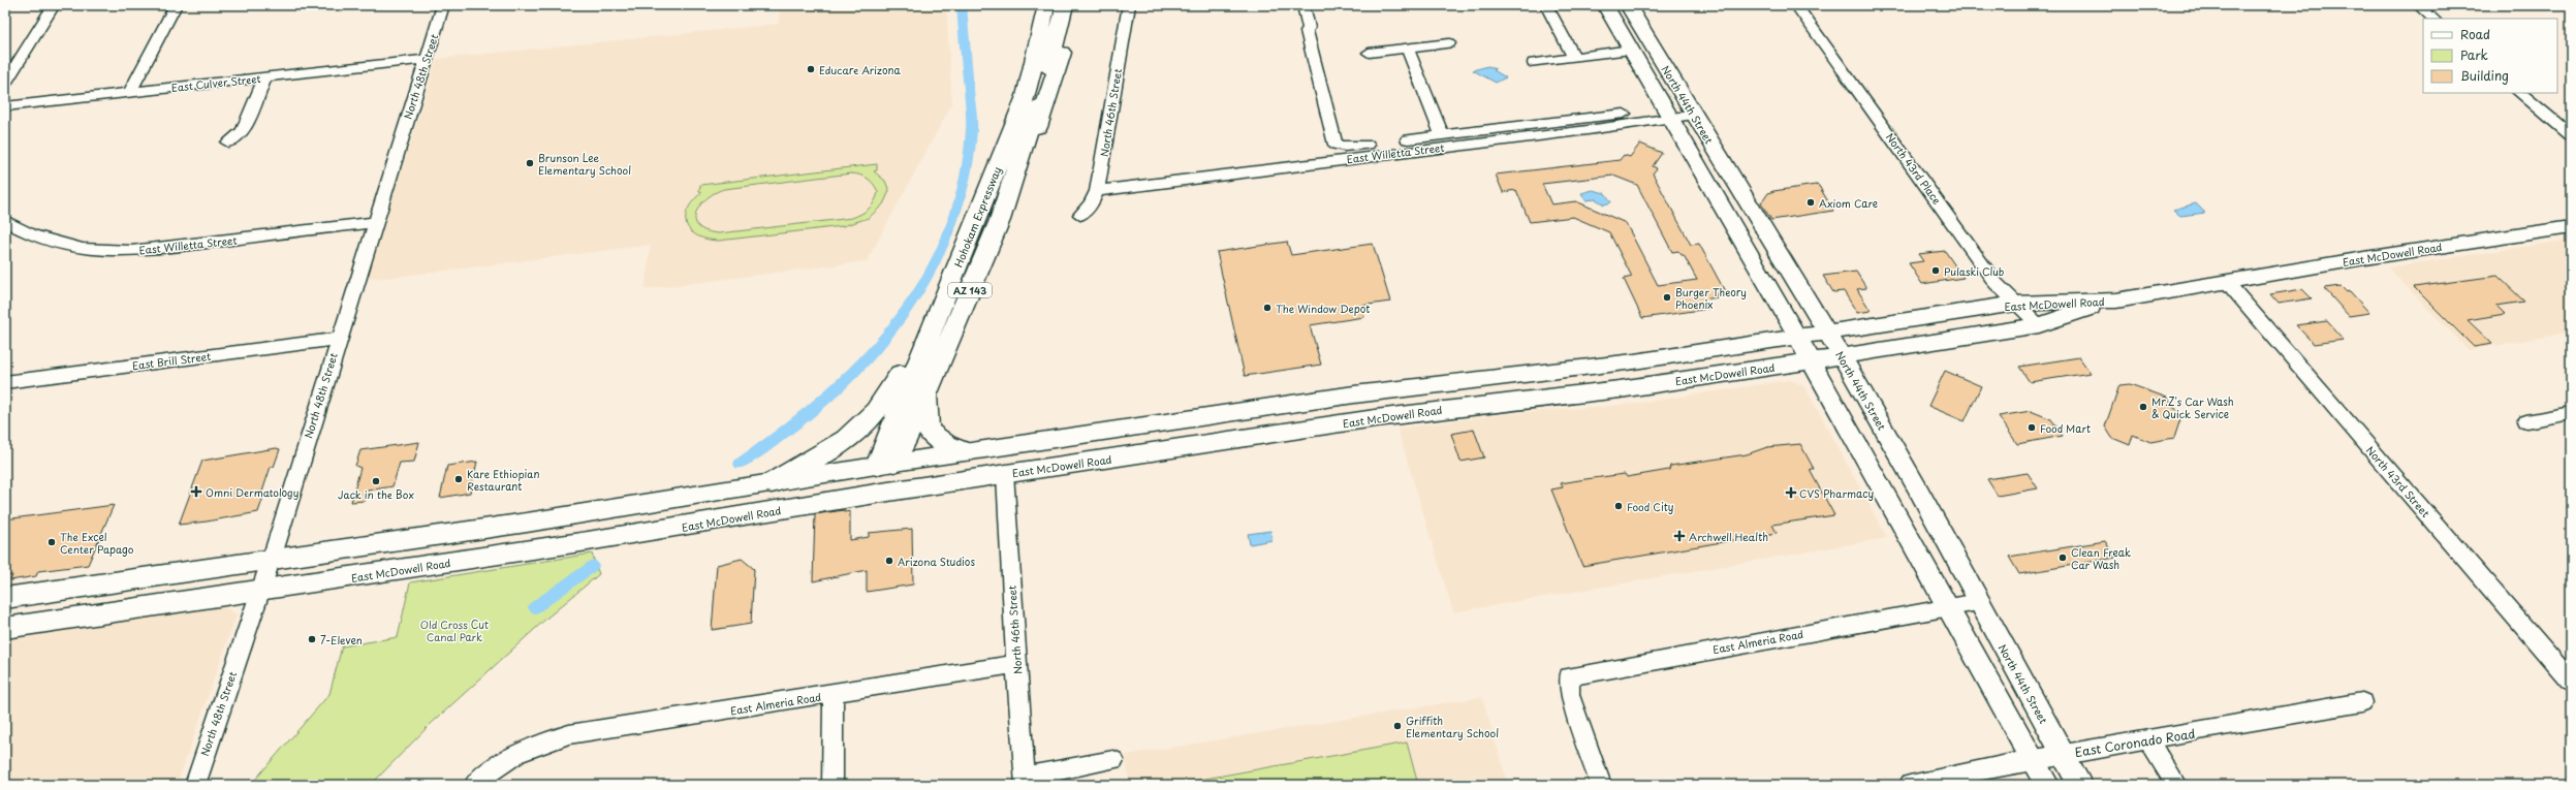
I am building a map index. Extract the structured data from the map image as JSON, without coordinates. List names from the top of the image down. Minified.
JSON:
{"streets":{"highway":["Hohokam Expressway","AZ 143"],"main road":["North 44th Street","East McDowell Road"],"street":["North 48th Street","East Culver Street","North 46th Street","East Willetta Street","North 43rd Place","East Brill Street","North 43rd Street","East Almeria Road","East Coronado Road"]},"crossings":[["North 48th Street","East Culver Street"],["North 48th Street","East Willetta Street"],["North 48th Street","East McDowell Road"],["North 48th Street","East Brill Street"],["North 44th Street","East Willetta Street"],["North 44th Street","East McDowell Road"],["North 44th Street","East Almeria Road"],["North 44th Street","East Coronado Road"],["North 46th Street","East Willetta Street"],["North 46th Street","East McDowell Road"],["North 46th Street","East Almeria Road"],["North 43rd Place","East McDowell Road"],["Hohokam Expressway","East McDowell Road"],["East McDowell Road","North 43rd Street"]],"parks":["Old Cross Cut Canal Park"],"places":{"other":["Educare Arizona","Brunson Lee Elementary School","Axiom Care","Pulaski Club","Burger Theory Phoenix","The Window Depot","Mr.Z's Car Wash & Quick Service","Food Mart","Kare Ethiopian Restaurant","Jack in the Box","Food City","The Excel Center Papago","Clean Freak Car Wash","Arizona Studios","7-Eleven","Griffith Elementary School"],"health":["Omni Dermatology","CVS Pharmacy","Archwell Health"]},"legend":["Road","Park","Building"]}
